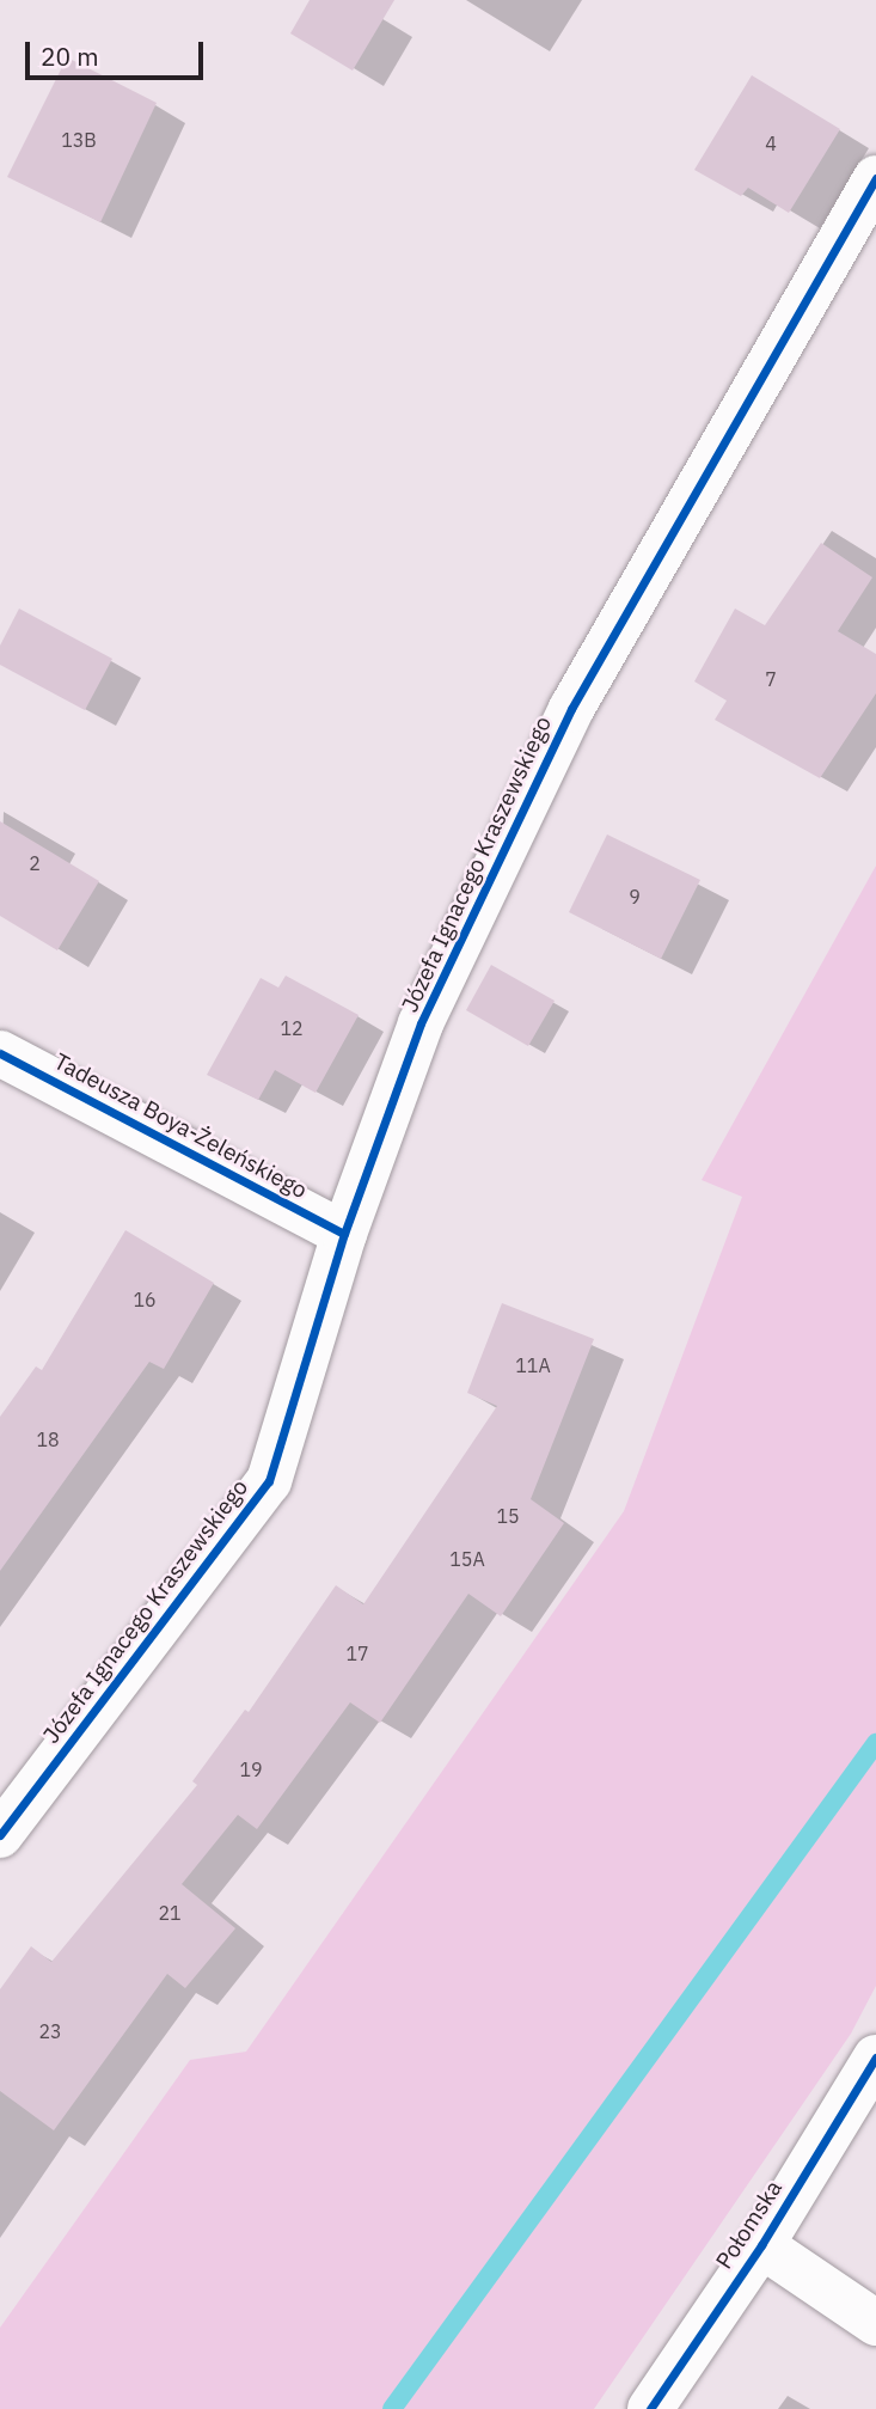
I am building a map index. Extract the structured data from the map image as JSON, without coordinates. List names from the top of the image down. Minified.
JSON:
{"streets":{"street":["Józefa Ignacego Kraszewskiego","Tadeusza Boya-Żeleńskiego","Połomska"]},"crossings":[["Józefa Ignacego Kraszewskiego","Tadeusza Boya-Żeleńskiego"]],"house_numbers":["13B","4","7","2","9","12","16","11A","18","15","15A","17","19","21","23"],"scale_bar":"20 m"}
